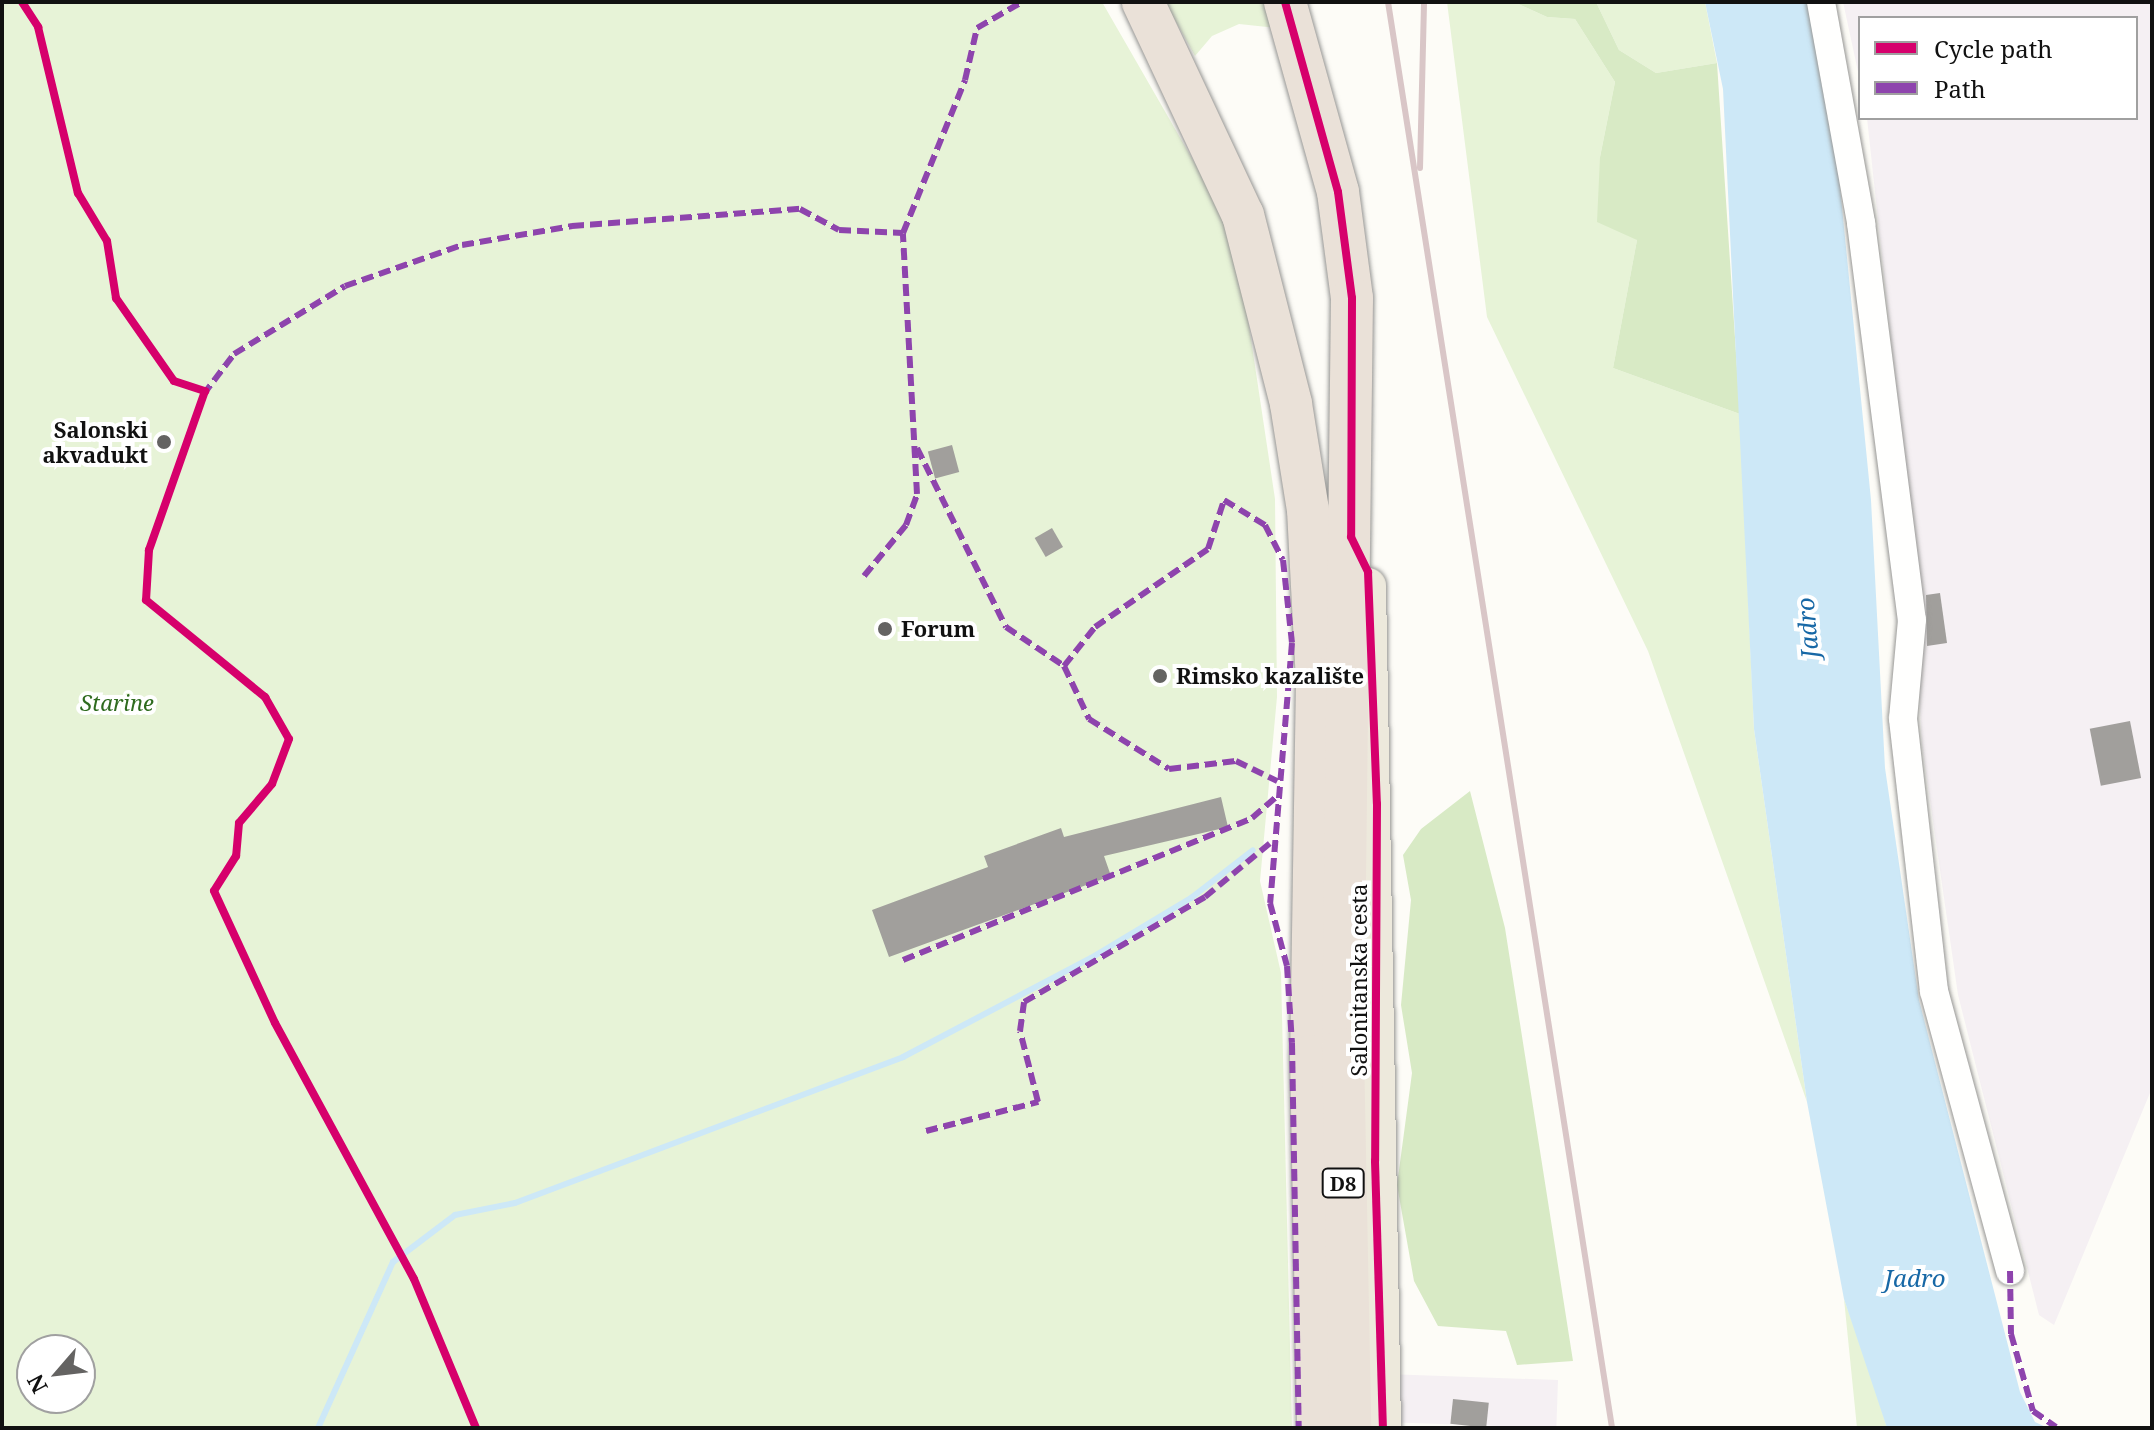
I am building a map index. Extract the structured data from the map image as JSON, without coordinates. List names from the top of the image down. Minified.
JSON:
{"streets":{"highway":["D8"],"main road":["Salonitanska cesta"]},"crossings":[["Salonitanska cesta","D8"]],"water":["Jadro"],"parks":["Starine"],"places":["Salonski akvadukt","Forum","Rimsko kazalište"],"legend":["Cycle path","Path"],"north":"bottom left"}
